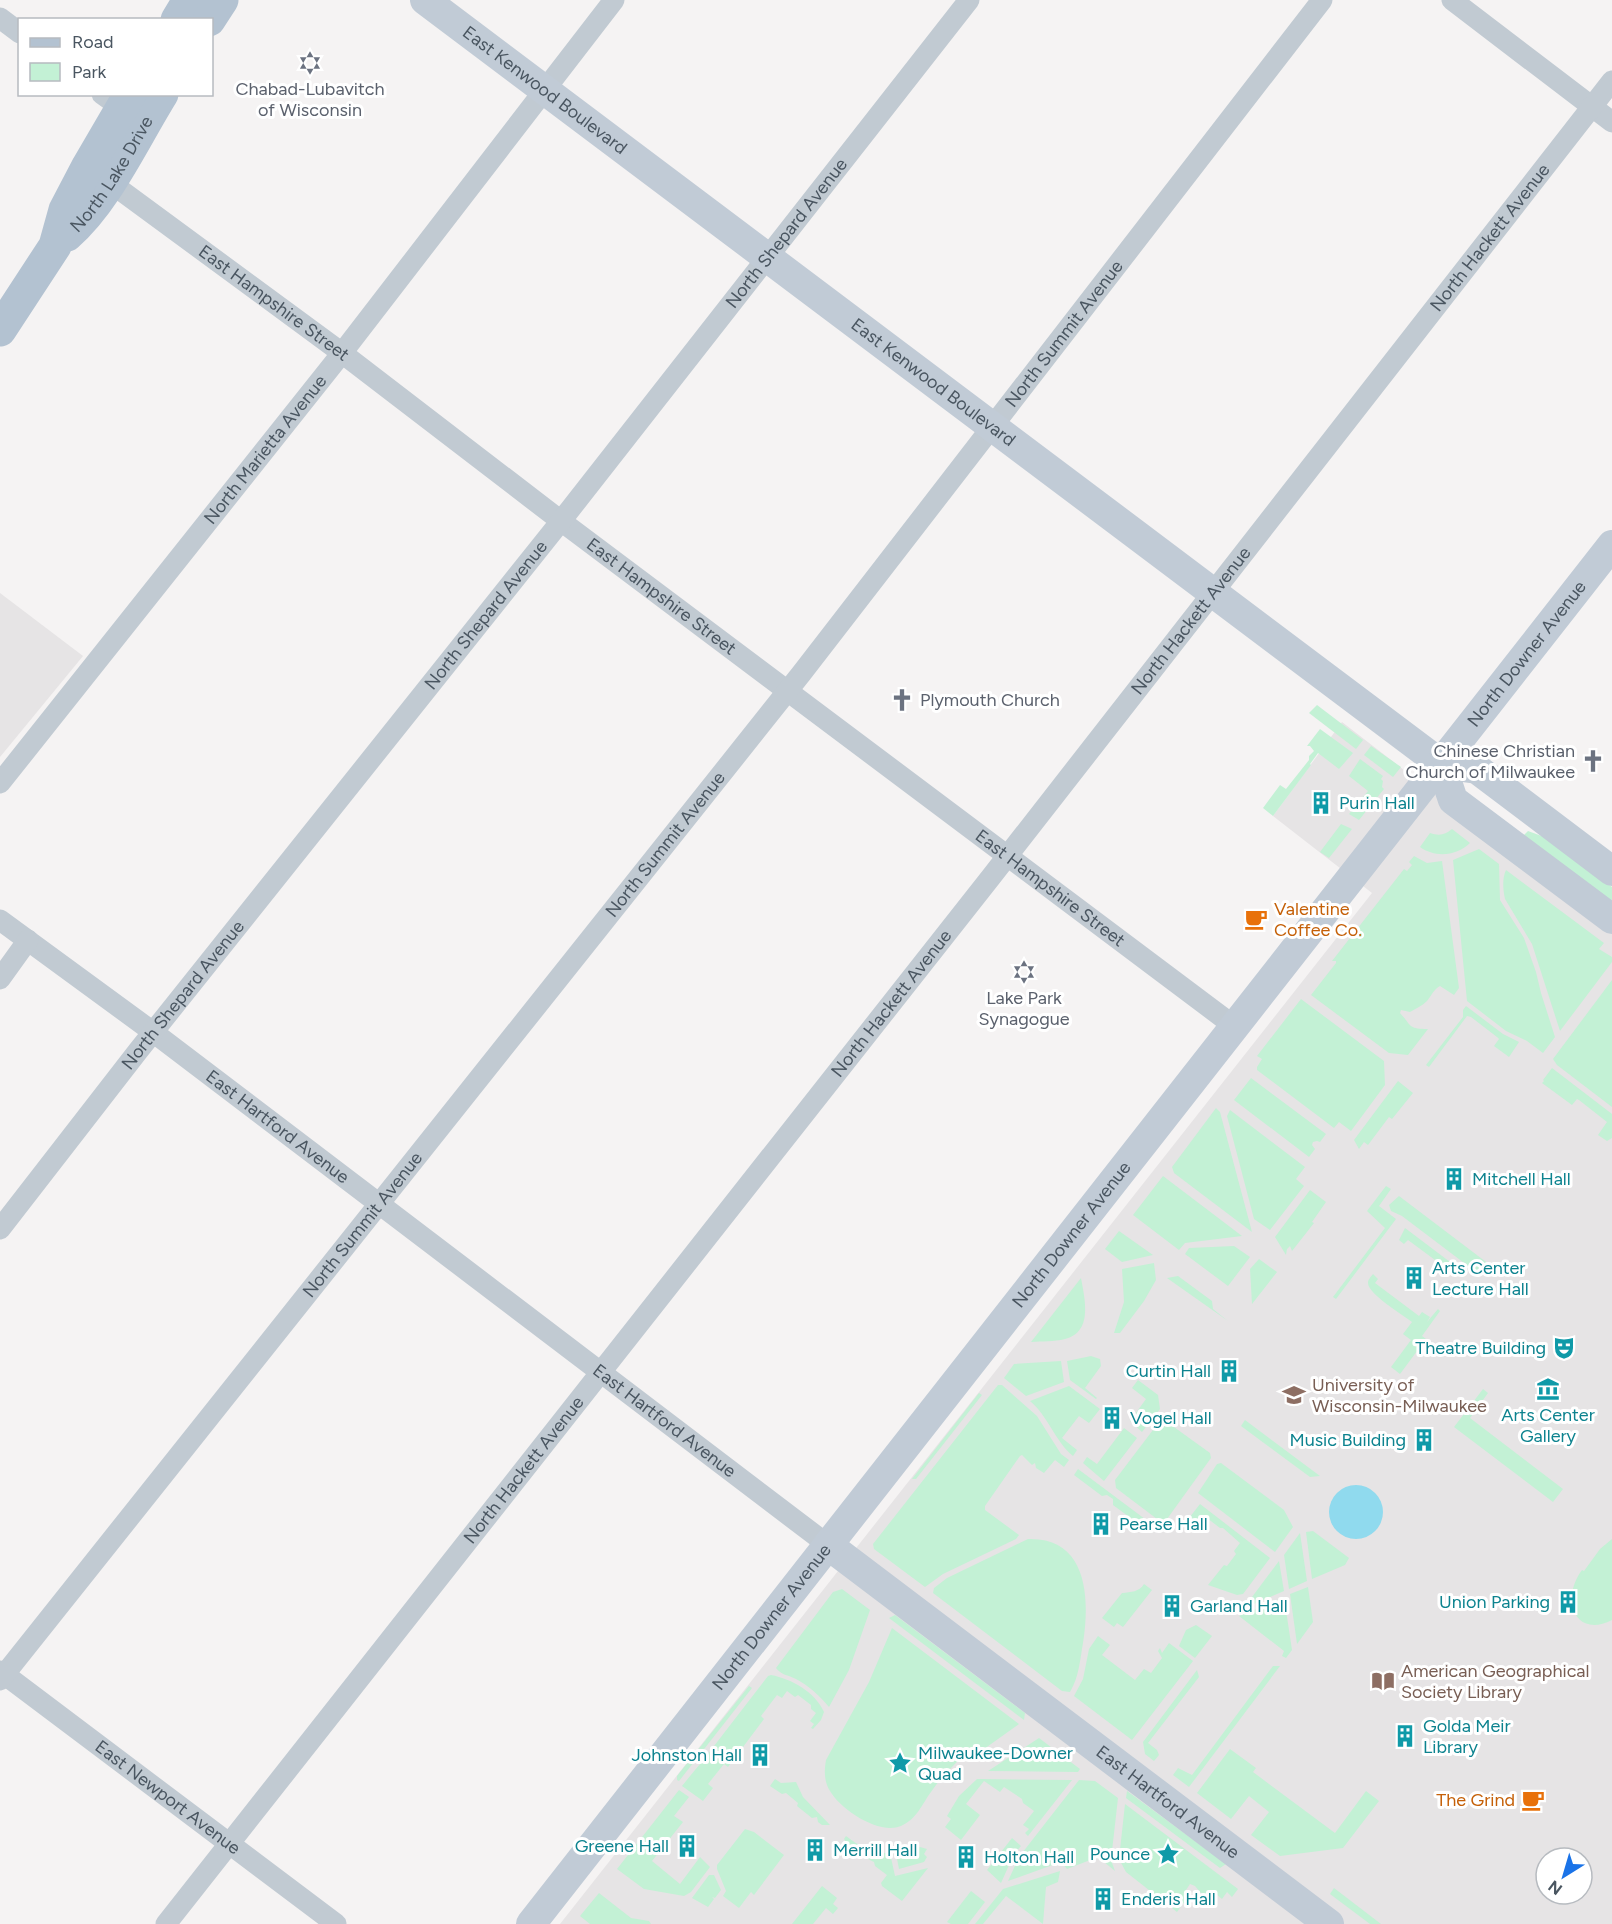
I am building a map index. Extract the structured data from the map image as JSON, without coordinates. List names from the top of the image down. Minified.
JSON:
{"streets":{"main road":["North Lake Drive"],"street":["East Kenwood Boulevard","North Shepard Avenue","North Hackett Avenue","East Hampshire Street","North Summit Avenue","North Marietta Avenue","North Downer Avenue","East Hartford Avenue","East Newport Avenue"]},"crossings":[["East Kenwood Boulevard","North Shepard Avenue"],["East Kenwood Boulevard","North Hackett Avenue"],["East Kenwood Boulevard","North Summit Avenue"],["East Kenwood Boulevard","North Marietta Avenue"],["East Kenwood Boulevard","North Downer Avenue"],["North Lake Drive","East Hampshire Street"],["North Shepard Avenue","East Hampshire Street"],["North Shepard Avenue","East Hartford Avenue"],["North Hackett Avenue","East Hampshire Street"],["North Hackett Avenue","East Hartford Avenue"],["North Hackett Avenue","East Newport Avenue"],["East Hampshire Street","North Summit Avenue"],["East Hampshire Street","North Marietta Avenue"],["East Hampshire Street","North Downer Avenue"],["North Summit Avenue","East Hartford Avenue"],["North Summit Avenue","East Newport Avenue"],["North Downer Avenue","East Hartford Avenue"]],"places":{"synagogue":["Chabad-Lubavitch of Wisconsin","Lake Park Synagogue"],"church":["Plymouth Church","Chinese Christian Church of Milwaukee"],"building":["Purin Hall","Mitchell Hall","Arts Center Lecture Hall","Curtin Hall","Vogel Hall","Music Building","Pearse Hall","Union Parking","Garland Hall","Golda Meir Library","Johnston Hall","Greene Hall","Merrill Hall","Holton Hall","Enderis Hall"],"cafe":["Valentine Coffee Co.","The Grind"],"theatre":["Theatre Building"],"museum":["Arts Center Gallery"],"school or university":["University of Wisconsin-Milwaukee"],"library":["American Geographical Society Library"],"place":["Milwaukee-Downer Quad","Pounce"]},"legend":["Road","Park"],"north":"bottom left"}
